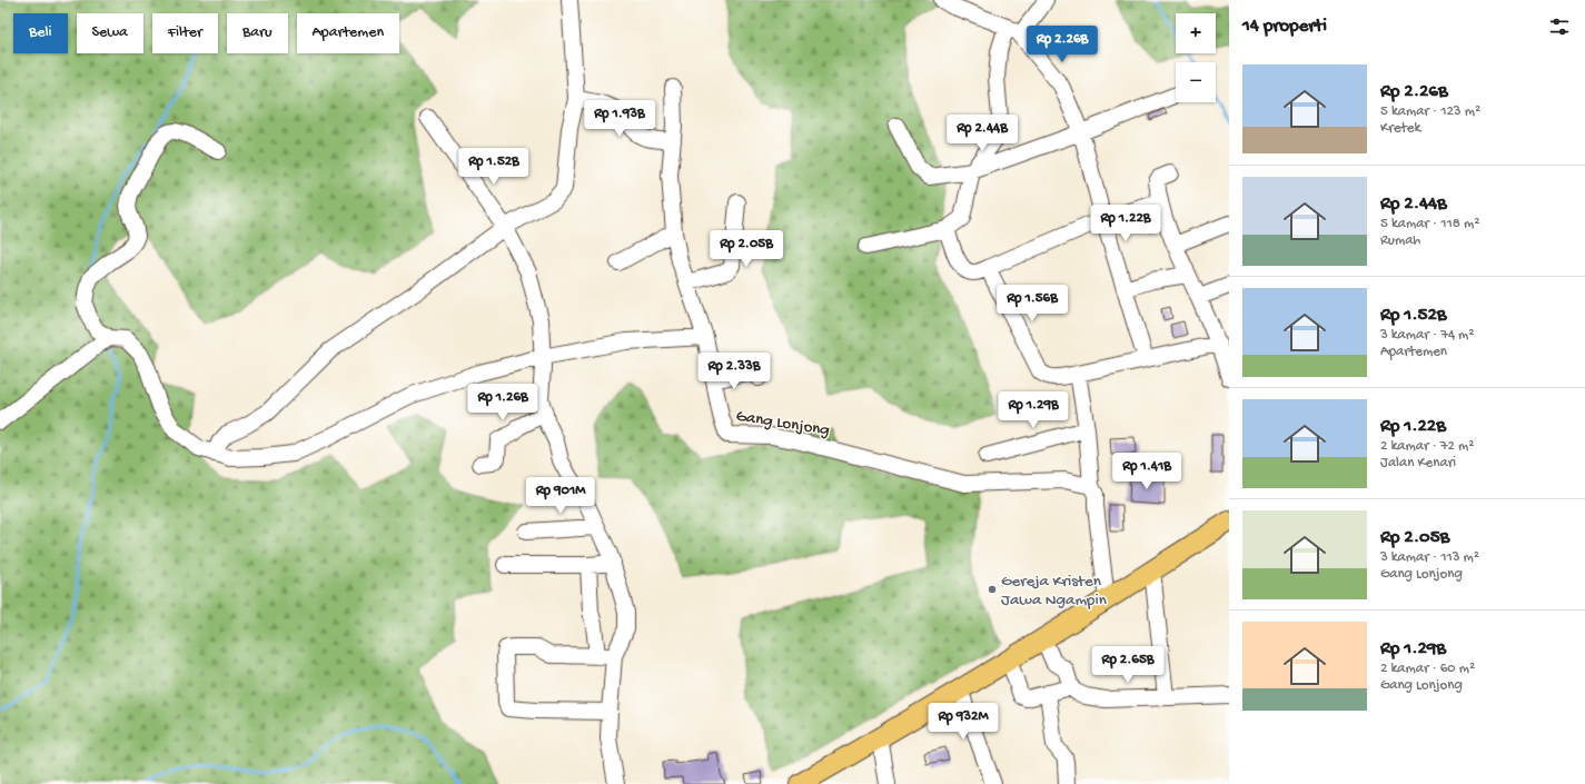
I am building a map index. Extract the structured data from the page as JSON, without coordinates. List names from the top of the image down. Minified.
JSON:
{"streets":{"street":["Gang Lonjong"]},"places":["Gereja Kristen Jawa Ngampin"],"page":{"heading":"14 properti","map_buttons":["+","−"],"chip":["Beli","Sewa","Filter","Baru","Apartemen"],"price":["Rp 2.26B","Rp 1.93B","Rp 2.44B","Rp 1.52B","Rp 1.22B","Rp 2.05B","Rp 1.56B","Rp 2.33B","Rp 1.26B","Rp 1.29B","Rp 1.41B","Rp 901M","Rp 2.65B","Rp 932M"],"list":[{"name":"Rp 2.26B","note":"5 kamar · 123 m² · Kretek"},{"name":"Rp 2.44B","note":"5 kamar · 118 m² · Rumah"},{"name":"Rp 1.52B","note":"3 kamar · 74 m² · Apartemen"},{"name":"Rp 1.22B","note":"2 kamar · 72 m² · Jalan Kenari"},{"name":"Rp 2.05B","note":"3 kamar · 113 m² · Gang Lonjong"},{"name":"Rp 1.29B","note":"2 kamar · 60 m² · Gang Lonjong"}]}}
